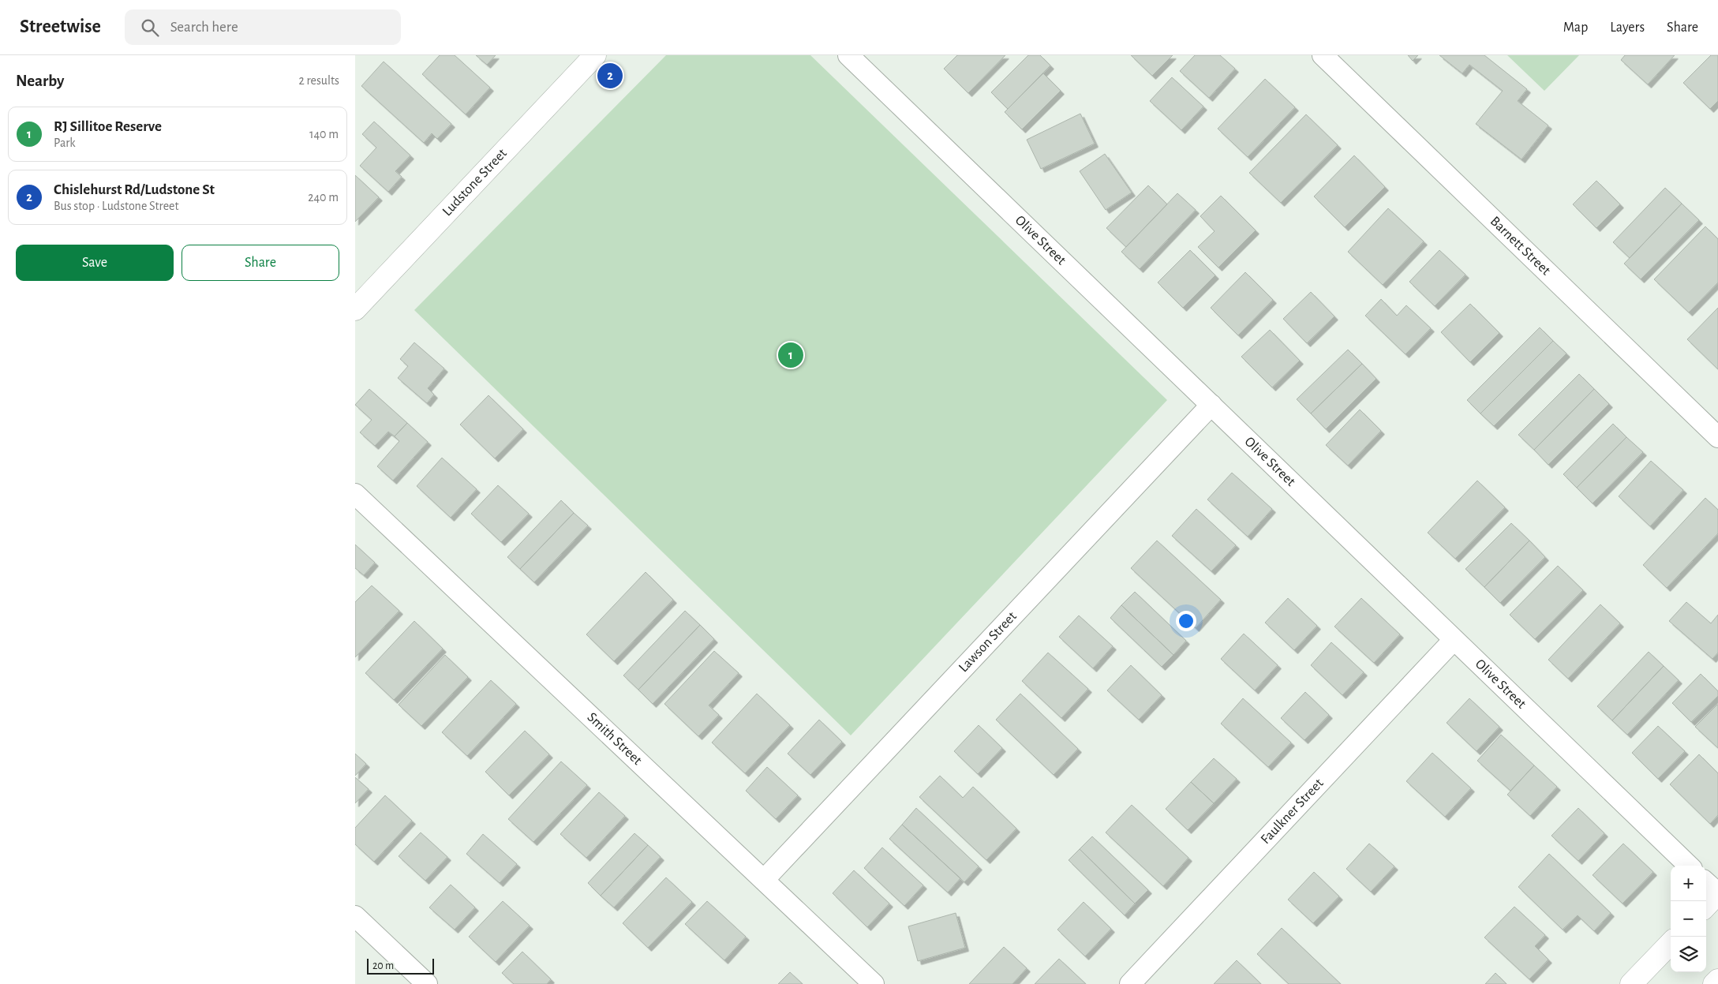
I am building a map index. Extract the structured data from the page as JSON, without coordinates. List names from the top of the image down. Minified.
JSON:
{"streets":{"street":["Ludstone Street","Olive Street","Barnett Street","Lawson Street","Smith Street","Faulkner Street"]},"crossings":[["Olive Street","Lawson Street"],["Olive Street","Faulkner Street"],["Lawson Street","Smith Street"]],"scale_bar":"20 m","page":{"header":"Streetwise","search":"Search here","nav":["Map","Layers","Share"],"heading":["Nearby","2 results"],"pins":["2","1"],"list":[{"mark":"1","name":"RJ Sillitoe Reserve","note":"Park","value":"140 m"},{"mark":"2","name":"Chislehurst Rd/Ludstone St","note":"Bus stop · Ludstone Street","value":"240 m"}],"buttons":["Save","Share"],"map_buttons":["+","−"],"scale":"20 m"}}
